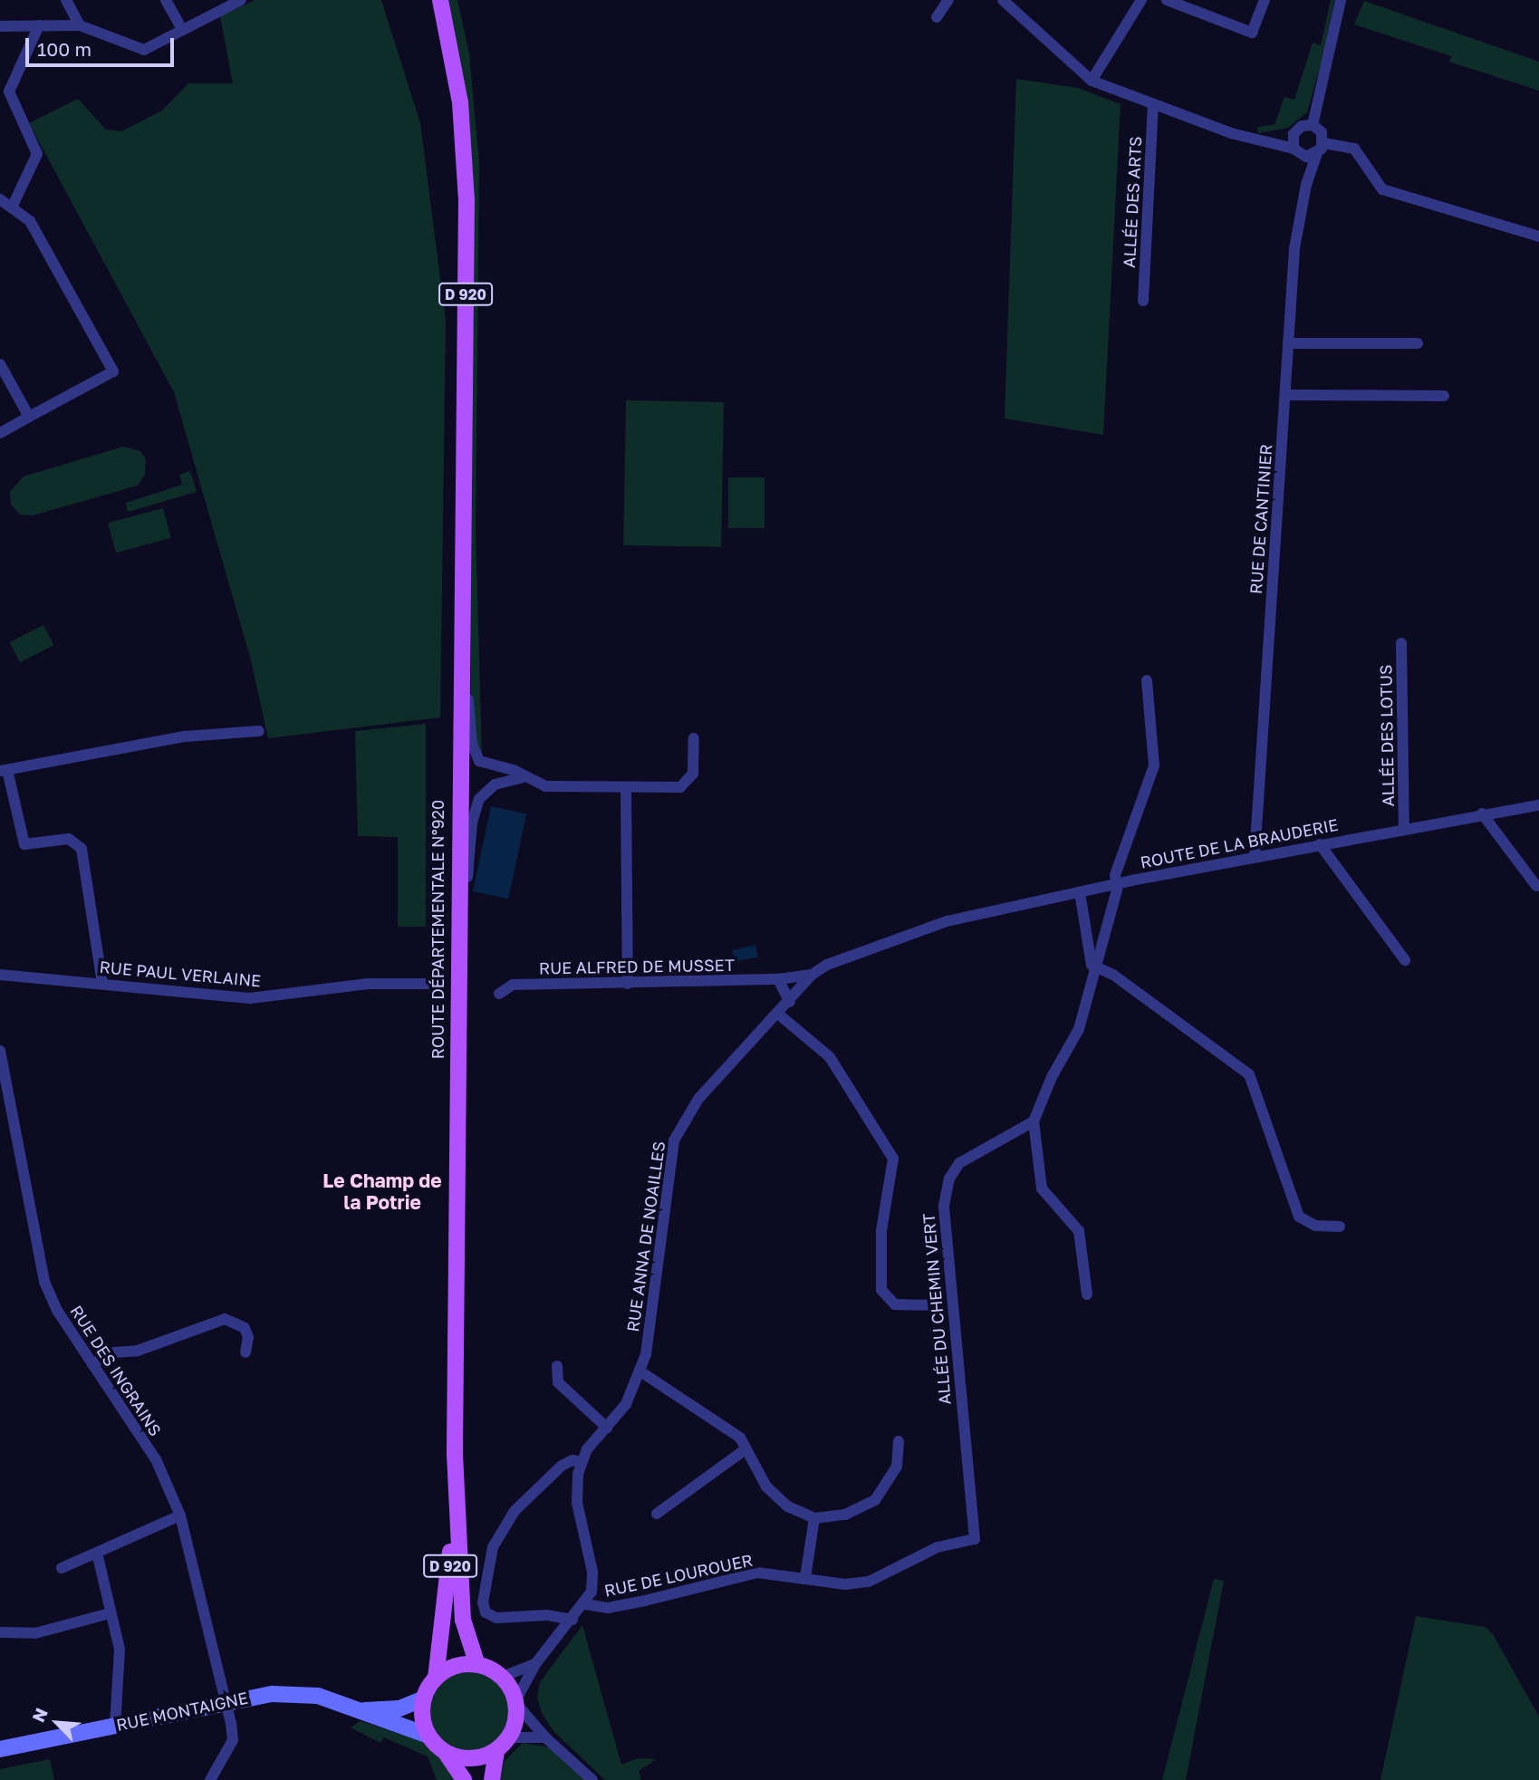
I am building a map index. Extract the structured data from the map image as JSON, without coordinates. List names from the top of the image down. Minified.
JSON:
{"streets":{"main road":["D 920","ROUTE DÉPARTEMENTALE N°920"],"street":["ALLÉE DES ARTS","RUE DE CANTINIER","ALLÉE DES LOTUS","ROUTE DE LA BRAUDERIE","RUE ALFRED DE MUSSET","RUE PAUL VERLAINE","RUE ANNA DE NOAILLES","ALLÉE DU CHEMIN VERT","RUE DES INGRAINS","RUE DE LOUROUER","RUE MONTAIGNE"]},"crossings":[["D 920","ROUTE DÉPARTEMENTALE N°920"],["D 920","RUE MONTAIGNE"],["RUE DE CANTINIER","ROUTE DE LA BRAUDERIE"],["ALLÉE DES LOTUS","ROUTE DE LA BRAUDERIE"],["ROUTE DE LA BRAUDERIE","RUE ALFRED DE MUSSET"],["RUE ALFRED DE MUSSET","RUE ANNA DE NOAILLES"],["ALLÉE DU CHEMIN VERT","RUE DE LOUROUER"],["RUE DES INGRAINS","RUE MONTAIGNE"]],"districts":["Le Champ de la Potrie"],"scale_bar":"100 m","north":"top left"}
